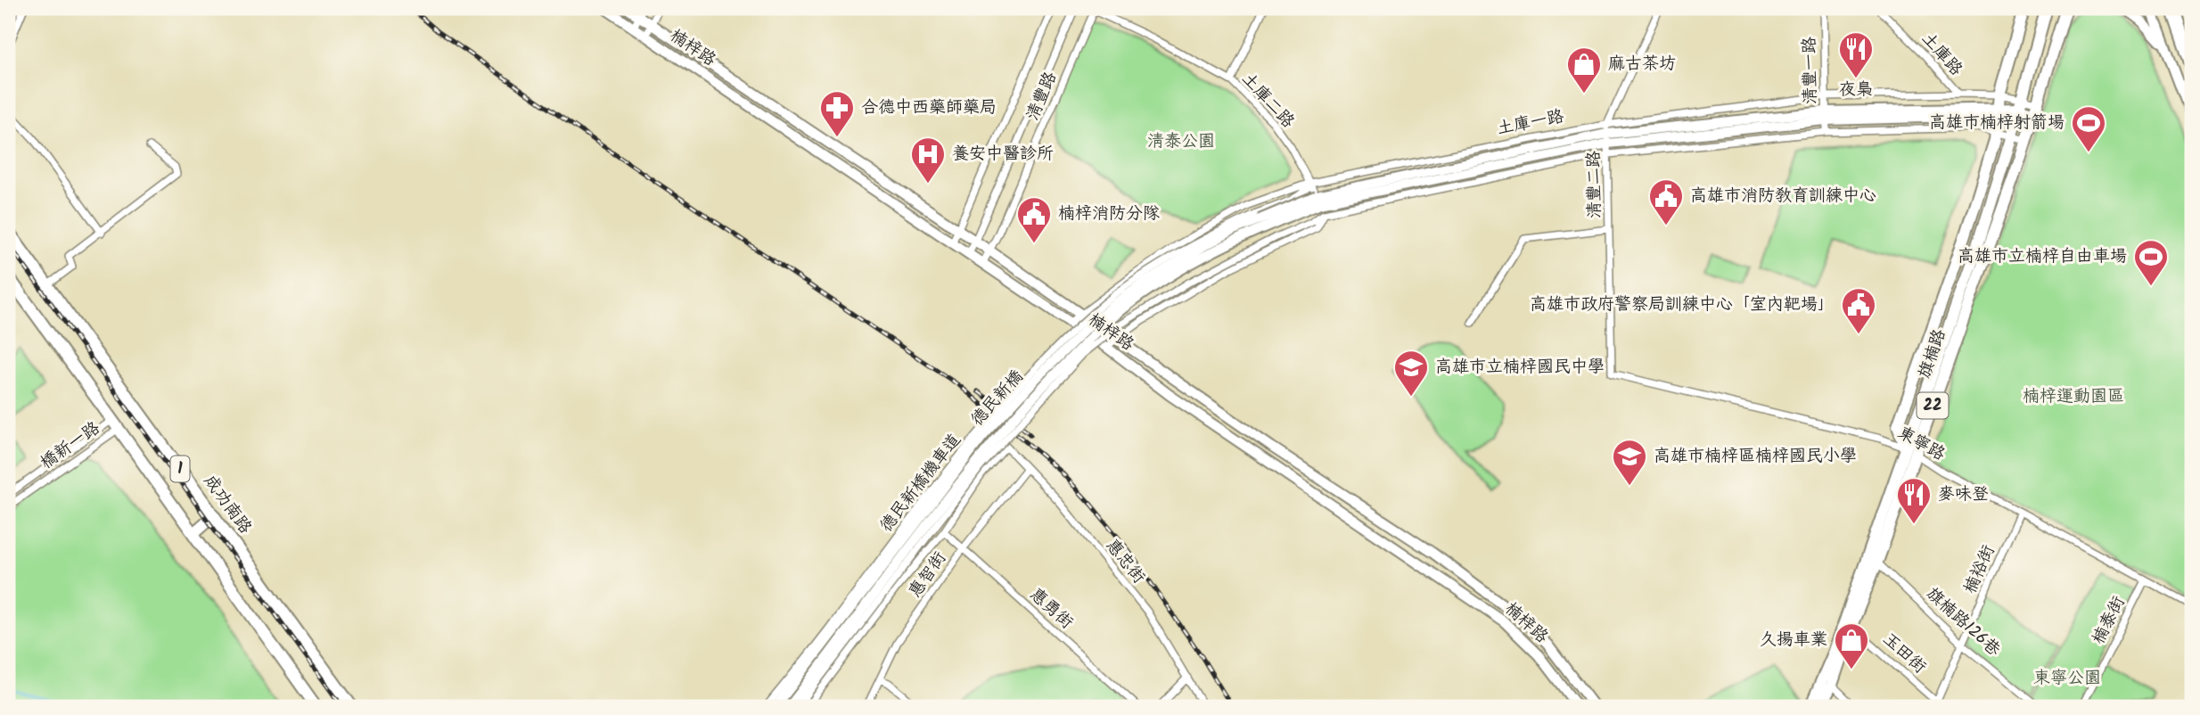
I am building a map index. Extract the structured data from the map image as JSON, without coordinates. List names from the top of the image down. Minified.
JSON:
{"streets":{"main road":["旗楠路","22","1","成功南路"],"street":["楠梓路","土庫路","清豐一路","清豐路","土庫二路","土庫一路","清豐二路","德民新橋","東寧路","橋新一路","德民新橋機車道","惠忠街","楠裕街","惠智街","惠勇街","楠泰街","旗楠路126巷","玉田街"]},"crossings":[["楠梓路","清豐路"],["楠梓路","土庫一路"],["土庫路","土庫一路"],["清豐一路","土庫一路"],["清豐路","土庫二路"],["土庫二路","土庫一路"],["土庫二路","德民新橋"],["土庫二路","德民新橋機車道"],["土庫一路","清豐二路"],["土庫一路","旗楠路"],["土庫一路","德民新橋"],["土庫一路","德民新橋機車道"],["清豐二路","東寧路"],["旗楠路","東寧路"],["旗楠路","旗楠路126巷"],["旗楠路","玉田街"],["東寧路","楠裕街"],["東寧路","楠泰街"],["橋新一路","1"],["惠忠街","惠智街"],["惠忠街","惠勇街"],["楠裕街","旗楠路126巷"],["楠裕街","玉田街"],["惠智街","惠勇街"]],"parks":["清泰公園","楠梓運動園區","東寧公園"],"places":{"restaurant":["夜梟","麥味登"],"shop":["麻古茶坊","久揚車業"],"pharmacy":["合德中西藥師藥局"],"sports":["高雄市楠梓射箭場","高雄市立楠梓自由車場"],"hospital":["養安中醫診所"],"public building":["高雄市消防教育訓練中心","楠梓消防分隊","高雄市政府警察局訓練中心「室內靶場」"],"school or university":["高雄市立楠梓國民中學","高雄市楠梓區楠梓國民小學"]}}
